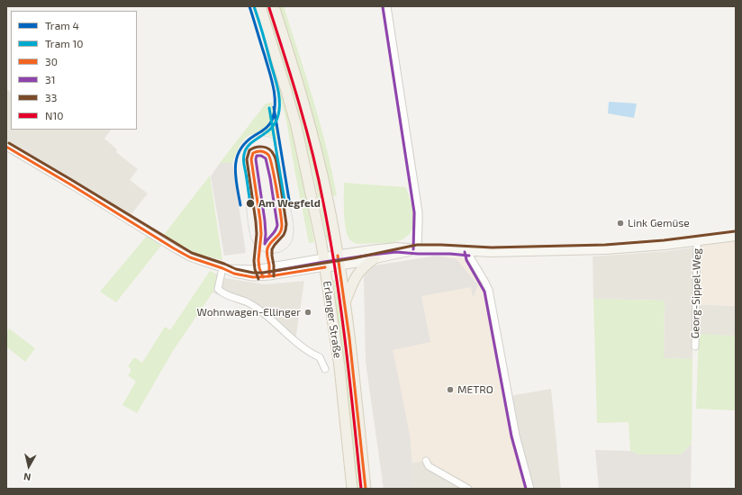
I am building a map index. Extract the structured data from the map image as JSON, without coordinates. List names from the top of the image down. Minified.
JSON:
{"streets":{"main road":["Erlanger Straße"],"street":["Georg-Sippel-Weg"]},"places":["Am Wegfeld","Link Gemüse","Wohnwagen-Ellinger","METRO"],"lines":["tram line 4","tram line 10","transit line 31","transit line N10","transit line 33","transit line 30"],"legend":["Tram 4","Tram 10","30","31","33","N10"],"north":"bottom"}
